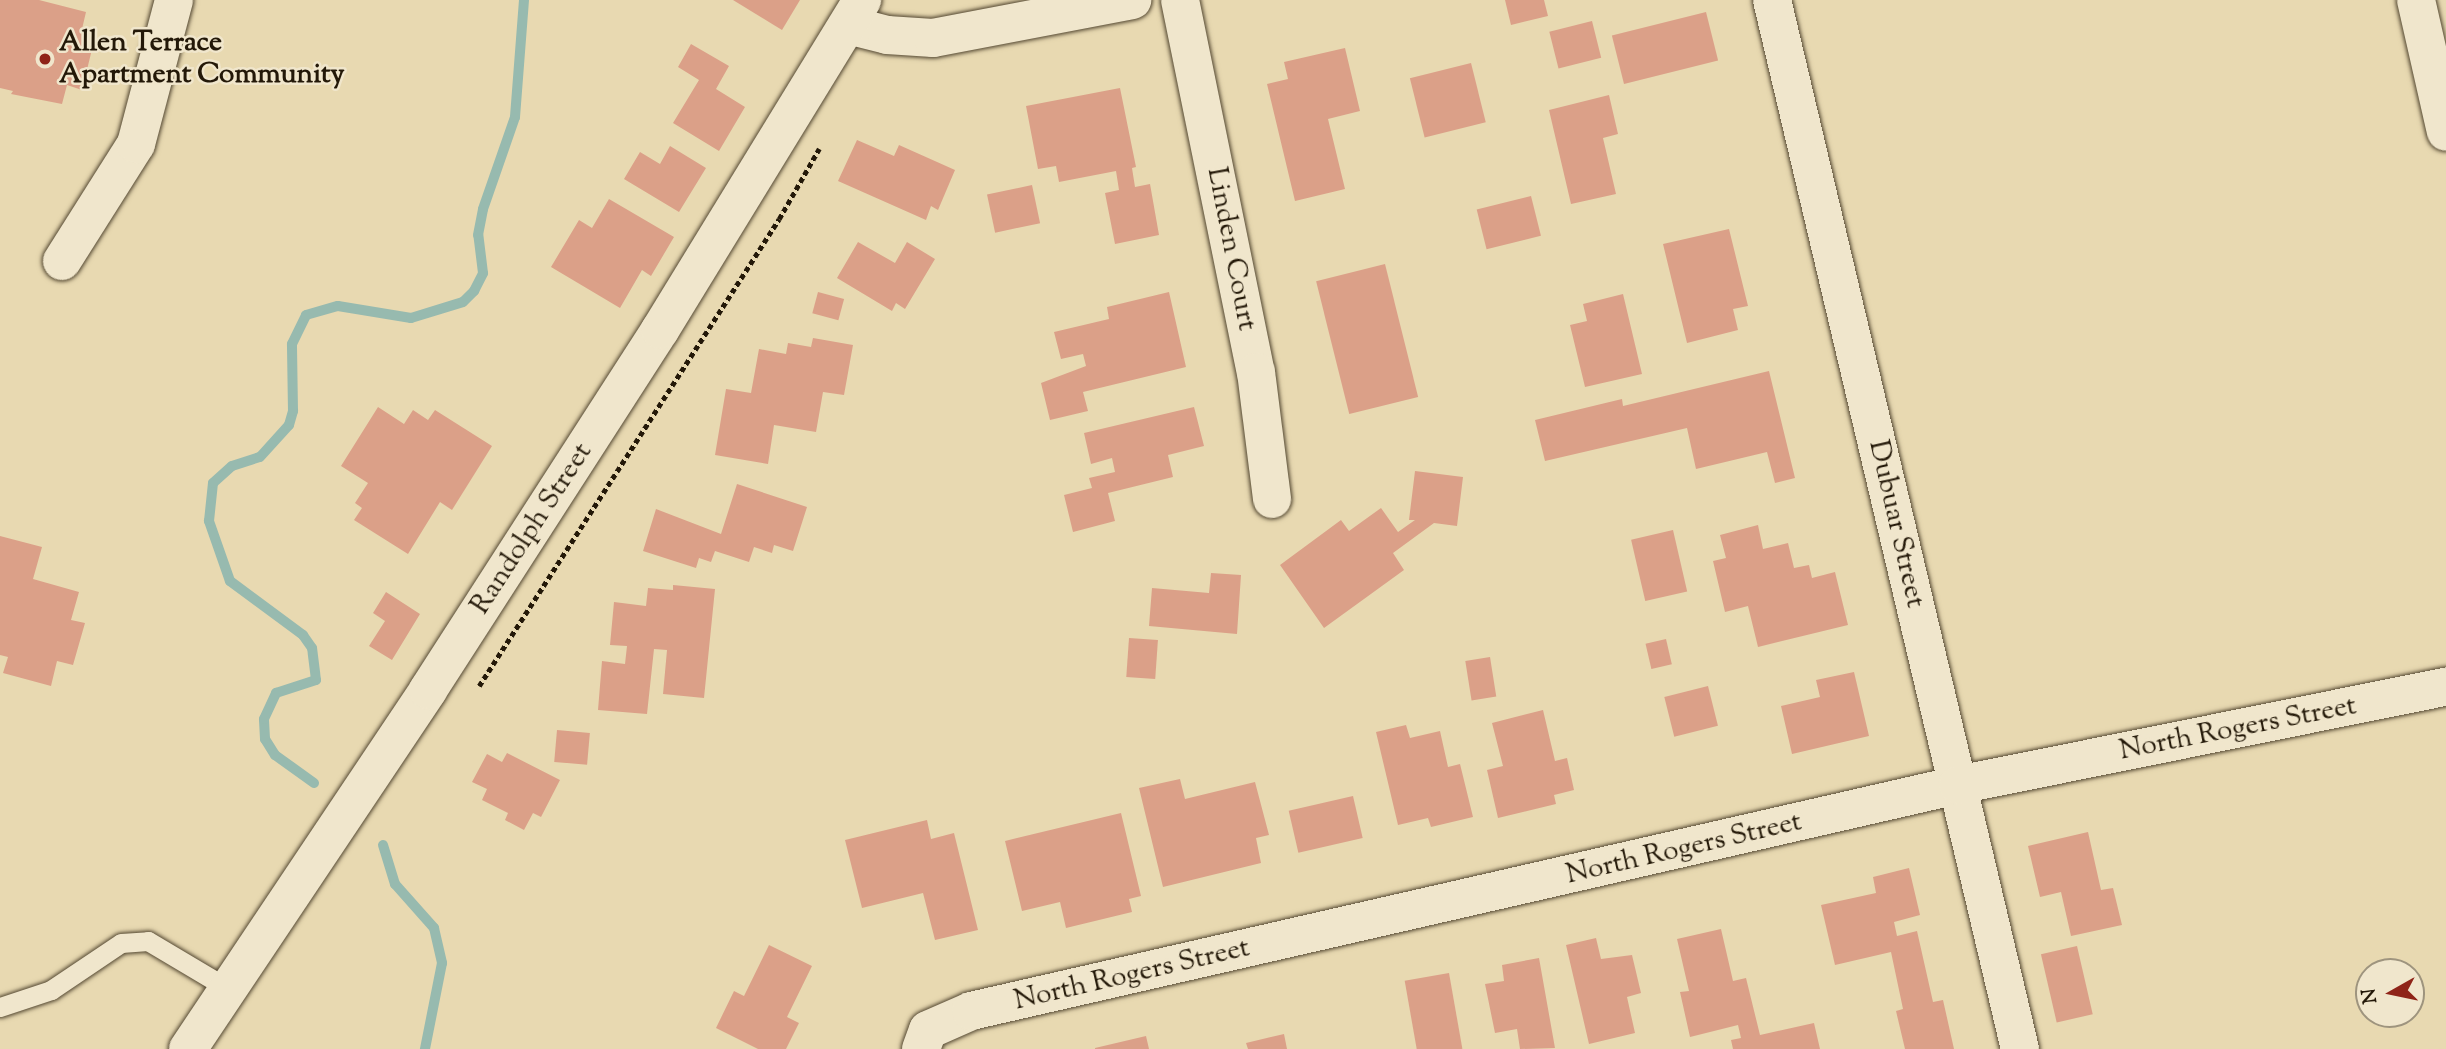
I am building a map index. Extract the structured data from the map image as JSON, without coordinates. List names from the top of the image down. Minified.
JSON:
{"streets":{"street":["Linden Court","Dubuar Street","Randolph Street","North Rogers Street"]},"crossings":[["Dubuar Street","North Rogers Street"]],"places":["Allen Terrace Apartment Community"],"north":"left"}
